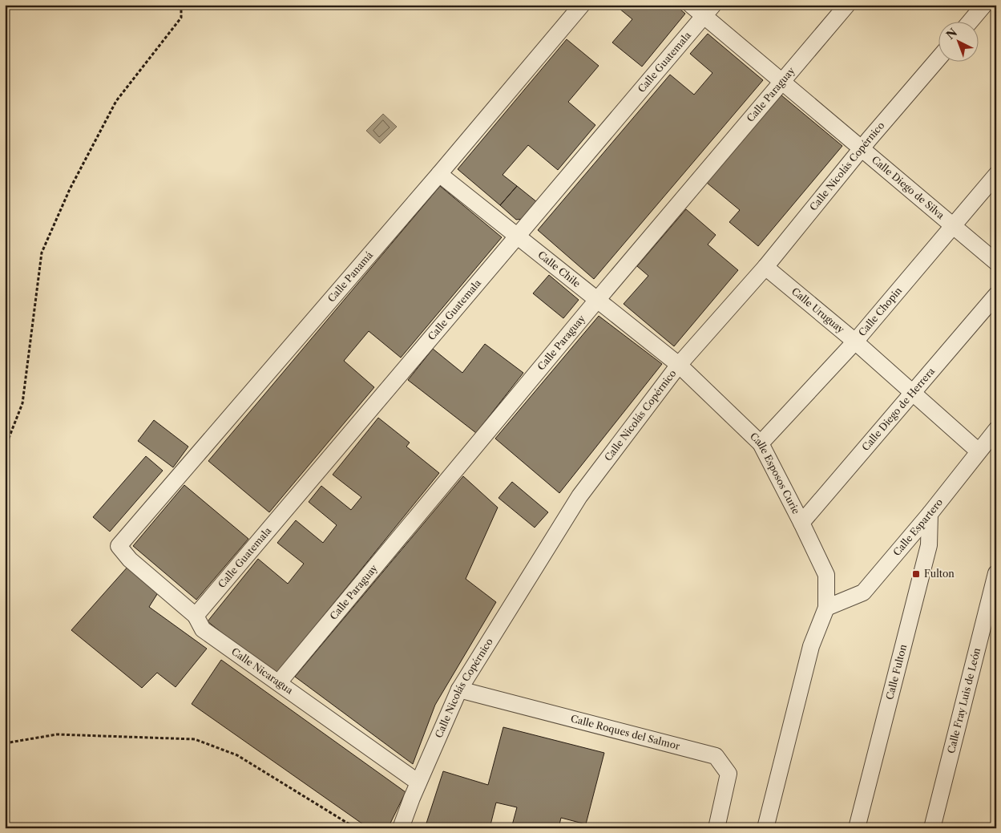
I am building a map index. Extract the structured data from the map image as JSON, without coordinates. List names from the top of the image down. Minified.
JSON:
{"streets":{"street":["Calle Guatemala","Calle Paraguay","Calle Nicolás Copérnico","Calle Diego de Silva","Calle Chile","Calle Panamá","Calle Uruguay","Calle Chopin","Calle Diego de Herrera","Calle Esposos Curie","Calle Espartero","Calle Nicaragua","Calle Fulton","Calle Fray Luis de León","Calle Roques del Salmor"]},"crossings":[["Calle Guatemala","Calle Diego de Silva"],["Calle Guatemala","Calle Chile"],["Calle Guatemala","Calle Nicaragua"],["Calle Paraguay","Calle Diego de Silva"],["Calle Paraguay","Calle Chile"],["Calle Paraguay","Calle Nicaragua"],["Calle Nicolás Copérnico","Calle Diego de Silva"],["Calle Nicolás Copérnico","Calle Chile"],["Calle Nicolás Copérnico","Calle Uruguay"],["Calle Nicolás Copérnico","Calle Esposos Curie"],["Calle Nicolás Copérnico","Calle Nicaragua"],["Calle Nicolás Copérnico","Calle Roques del Salmor"],["Calle Diego de Silva","Calle Chopin"],["Calle Chile","Calle Panamá"],["Calle Chile","Calle Esposos Curie"],["Calle Panamá","Calle Nicaragua"],["Calle Uruguay","Calle Chopin"],["Calle Uruguay","Calle Diego de Herrera"],["Calle Uruguay","Calle Espartero"],["Calle Chopin","Calle Esposos Curie"],["Calle Diego de Herrera","Calle Esposos Curie"],["Calle Esposos Curie","Calle Espartero"],["Calle Espartero","Calle Fulton"]],"places":{"transit":["Fulton"]},"north":"top left"}
